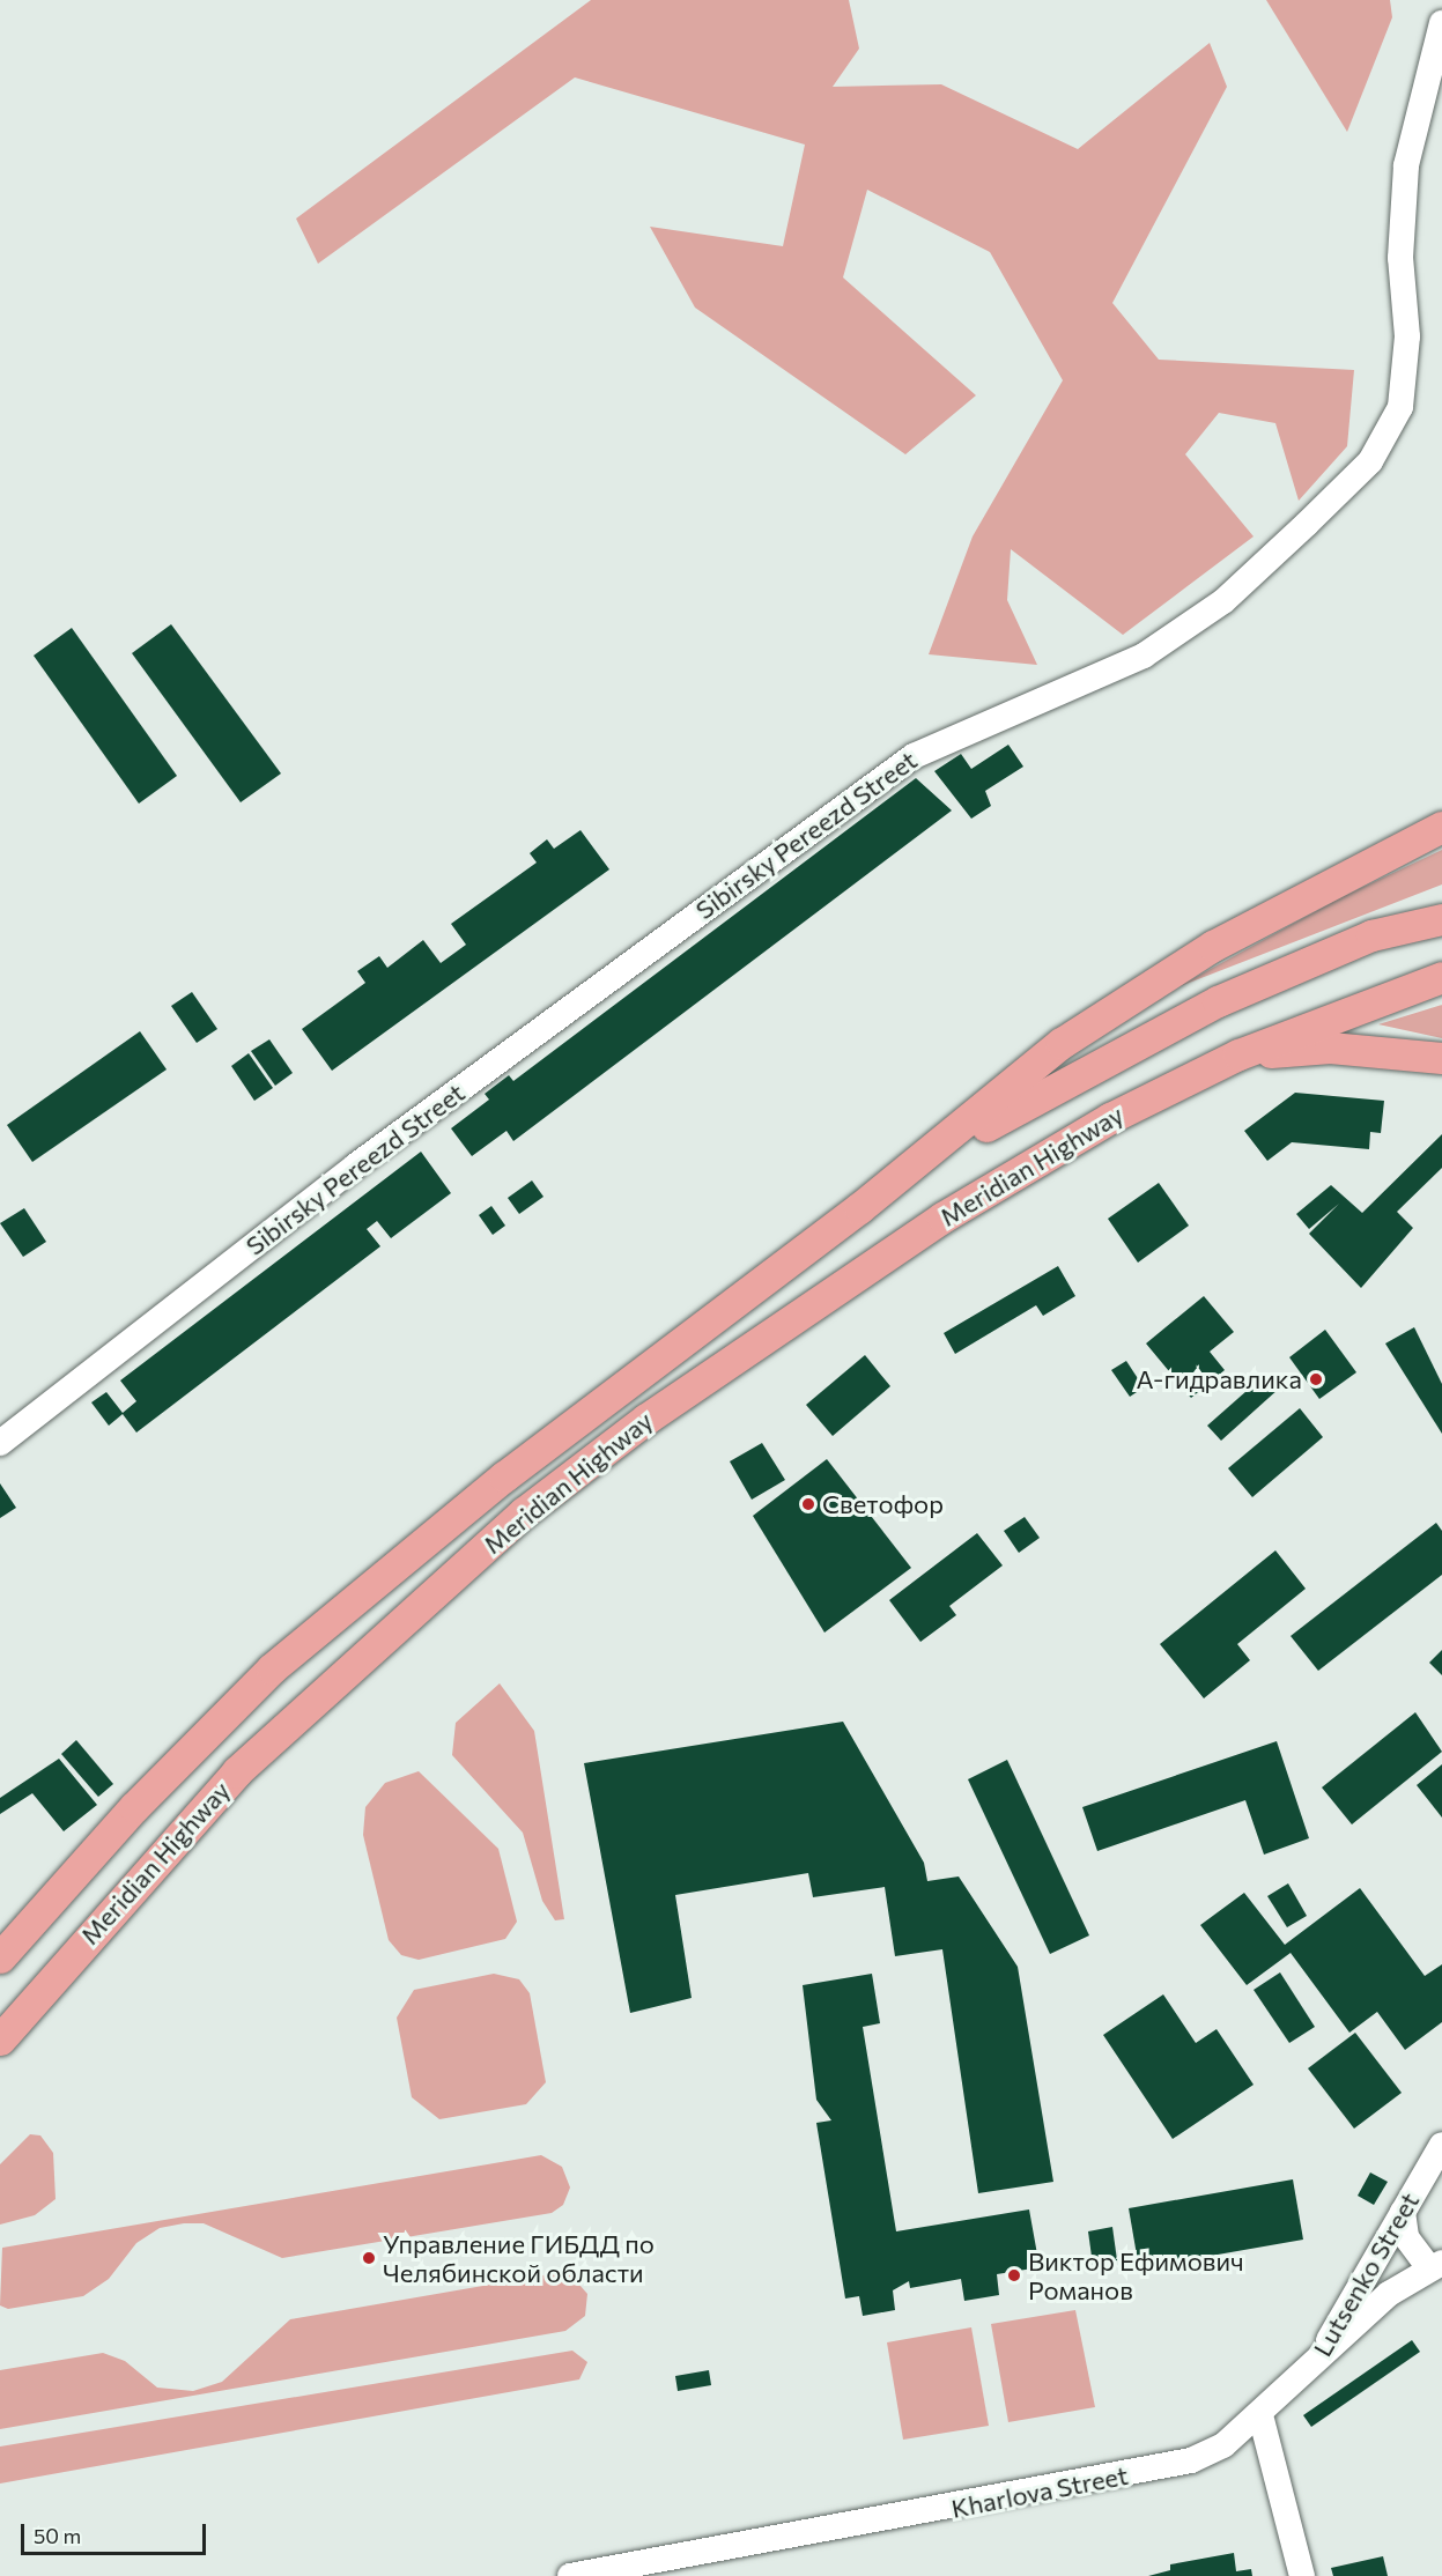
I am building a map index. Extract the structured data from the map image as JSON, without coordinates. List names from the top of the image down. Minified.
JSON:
{"streets":{"main road":["Meridian Highway"],"street":["Sibirsky Pereezd Street","Lutsenko Street","Kharlova Street"]},"crossings":[["Lutsenko Street","Kharlova Street"]],"places":["А-гидравлика","Светофор","Управление ГИБДД по Челябинской области","Виктор Ефимович Романов"],"scale_bar":"50 m"}
